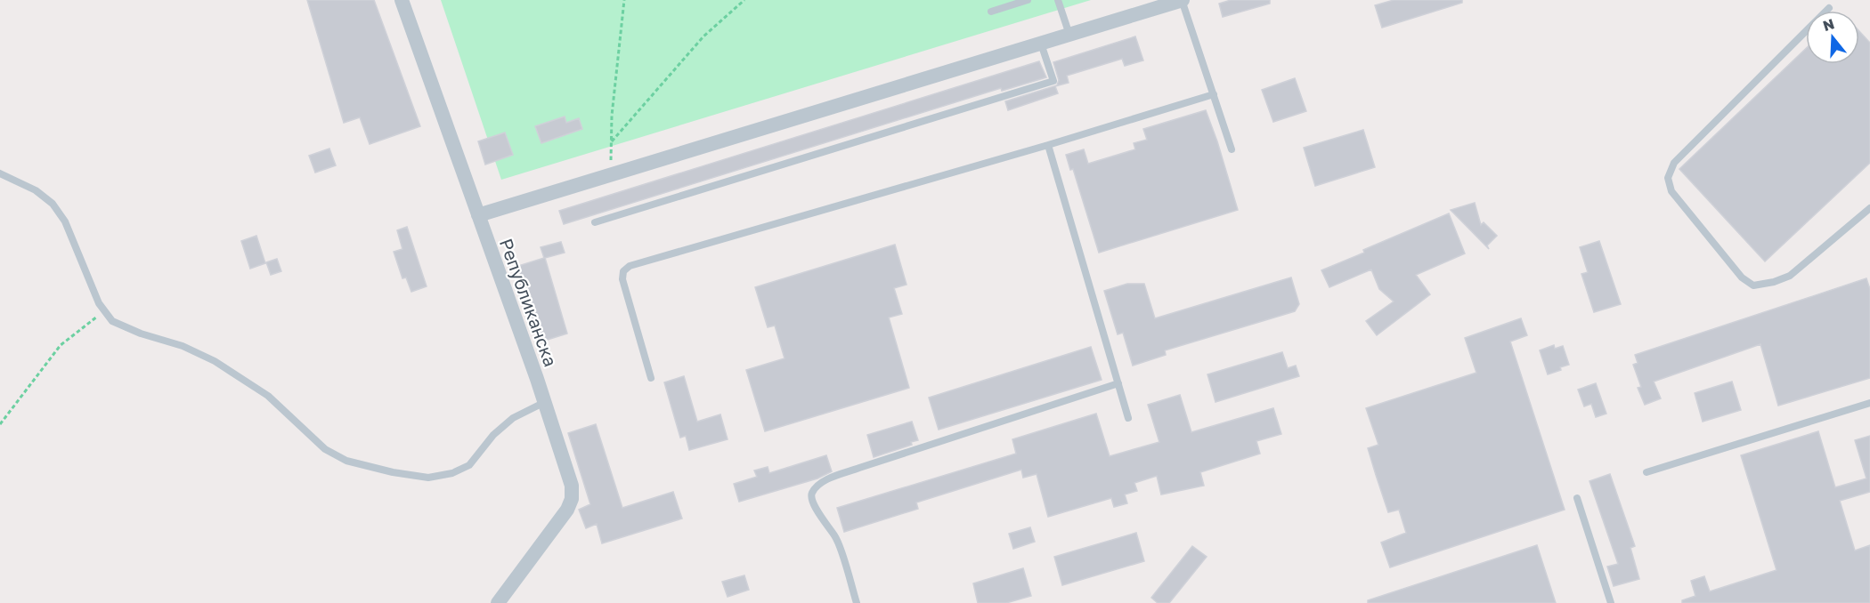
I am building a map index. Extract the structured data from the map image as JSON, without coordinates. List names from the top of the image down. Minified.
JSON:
{"streets":{"street":["Републиканска"]},"north":"top"}
